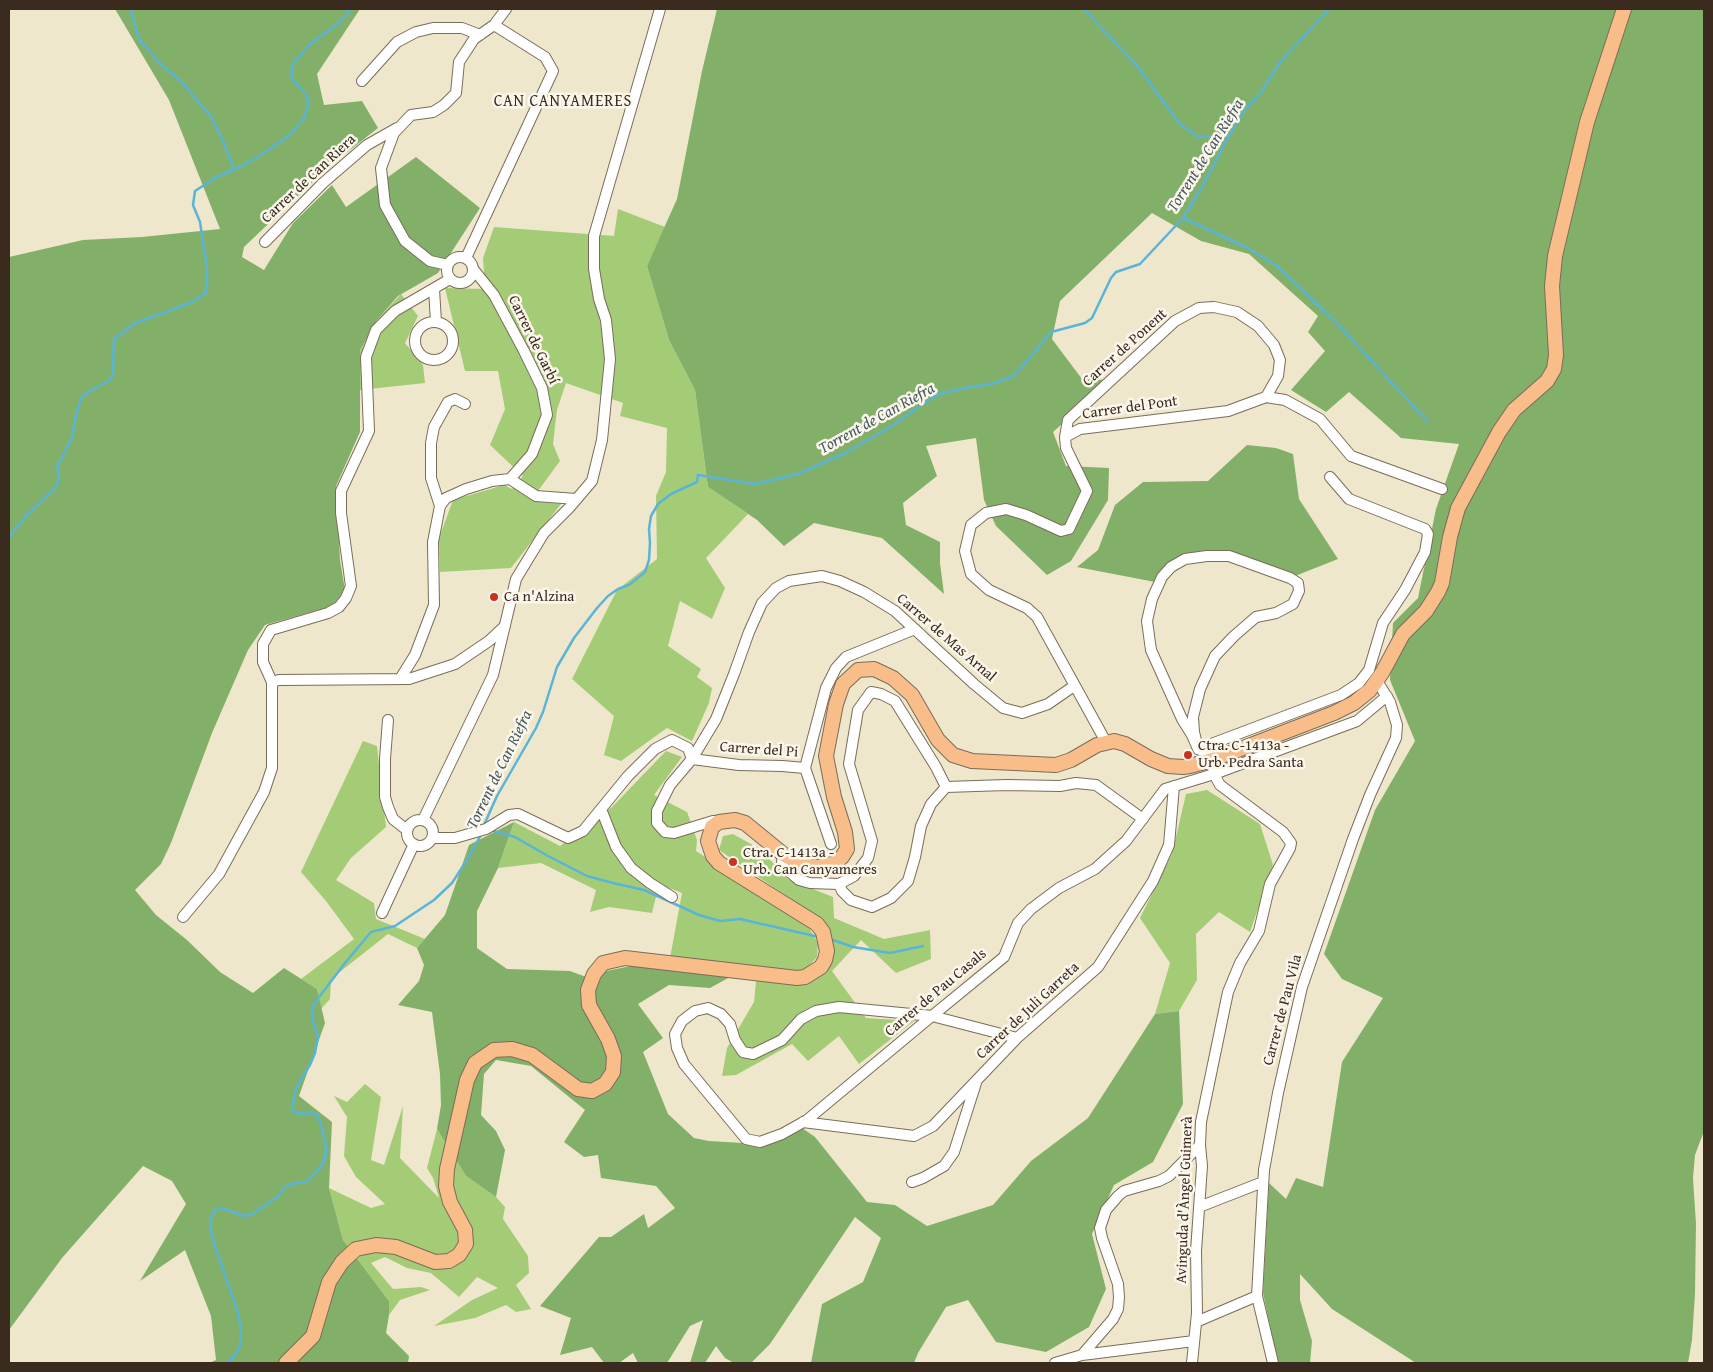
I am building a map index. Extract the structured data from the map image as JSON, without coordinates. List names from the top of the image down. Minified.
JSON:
{"streets":{"street":["Carrer de Can Riera","Carrer de Garbí","Carrer de Ponent","Carrer del Pont","Carrer de Mas Arnal","Carrer del Pi","Carrer de Pau Casals","Carrer de Pau Vila","Carrer de Juli Garreta","Avinguda d'Àngel Guimerà"]},"crossings":[["Carrer de Ponent","Carrer del Pont"],["Carrer de Mas Arnal","Carrer del Pi"],["Carrer de Pau Casals","Carrer de Juli Garreta"]],"districts":["CAN CANYAMERES"],"water":["Torrent de Can Riefra"],"places":["Ca n'Alzina","Ctra. C-1413a - Urb. Pedra Santa","Ctra. C-1413a - Urb. Can Canyameres"]}
